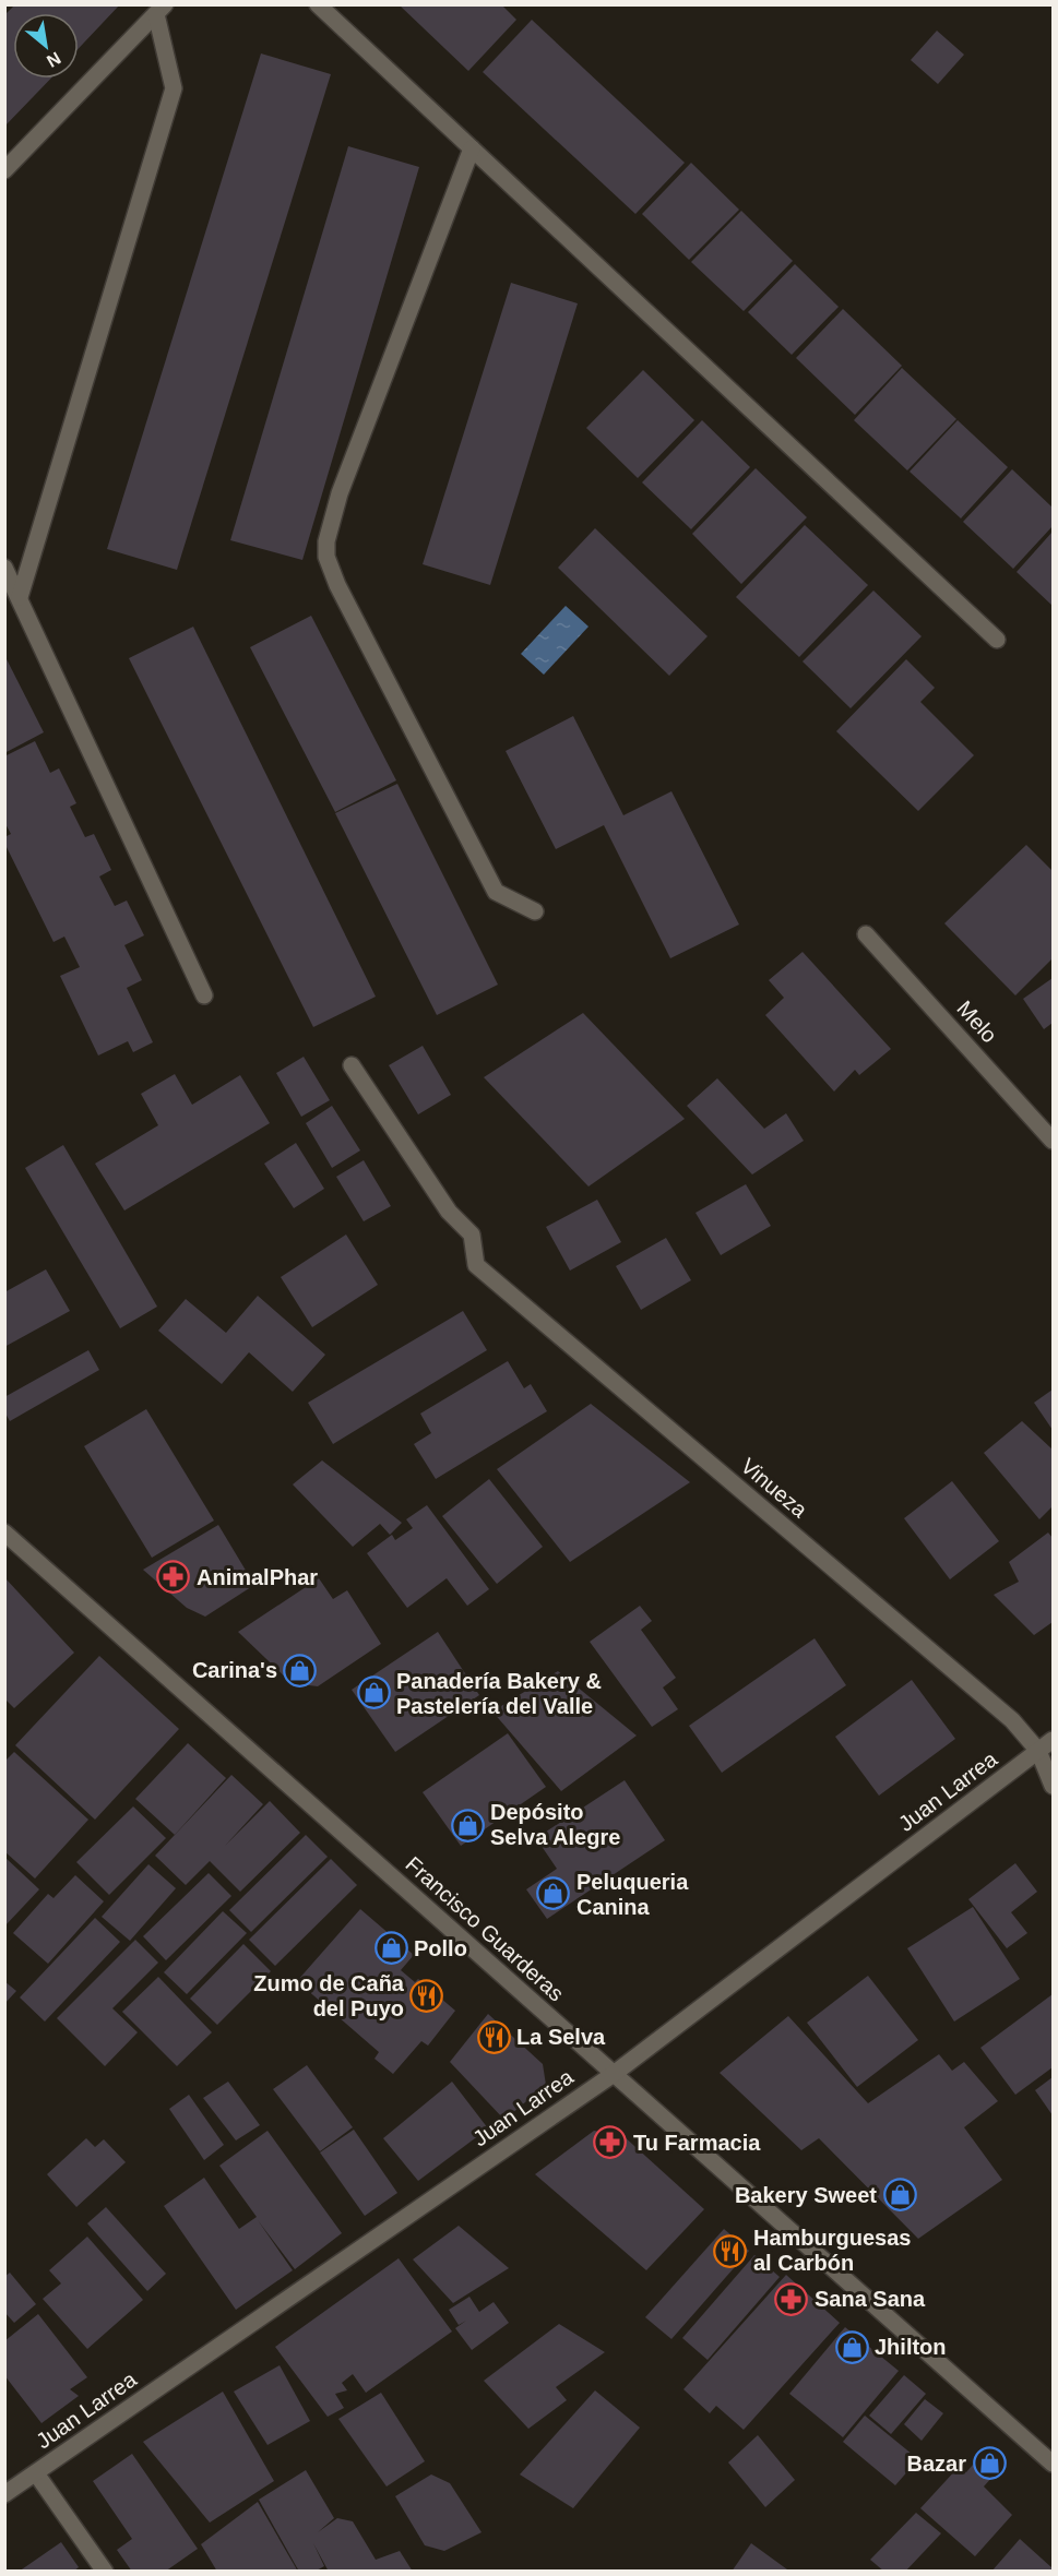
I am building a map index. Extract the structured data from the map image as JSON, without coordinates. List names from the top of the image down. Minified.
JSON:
{"streets":{"street":["Melo","Vinueza","Juan Larrea","Francisco Guarderas"]},"crossings":[["Vinueza","Juan Larrea"],["Juan Larrea","Francisco Guarderas"]],"places":{"pharmacy":["AnimalPhar","Tu Farmacia","Sana Sana"],"shop":["Carina's","Panadería Bakery & Pastelería del Valle","Depósito Selva Alegre","Peluqueria Canina","Pollo","Bakery Sweet","Jhilton","Bazar"],"restaurant":["Zumo de Caña del Puyo","La Selva","Hamburguesas al Carbón"]},"north":"bottom right"}
